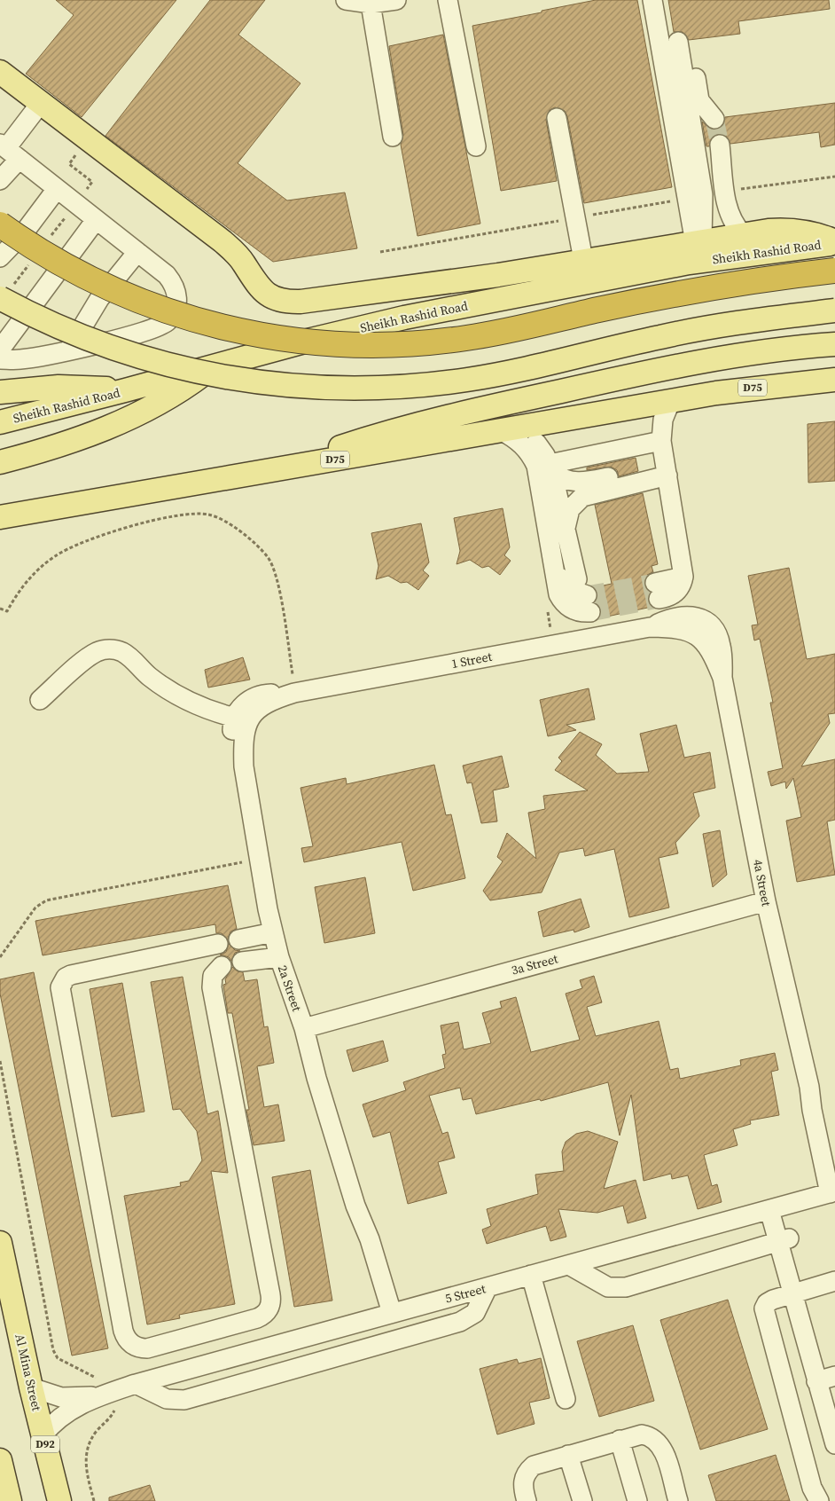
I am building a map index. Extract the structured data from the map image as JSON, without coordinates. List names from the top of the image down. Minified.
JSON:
{"streets":{"main road":["Sheikh Rashid Road","D75","Al Mina Street","D92"],"street":["1 Street","4a Street","3a Street","2a Street","5 Street"]},"crossings":[["1 Street","4a Street"],["1 Street","2a Street"],["4a Street","3a Street"],["4a Street","5 Street"],["3a Street","2a Street"],["2a Street","5 Street"],["5 Street","Al Mina Street"]]}
